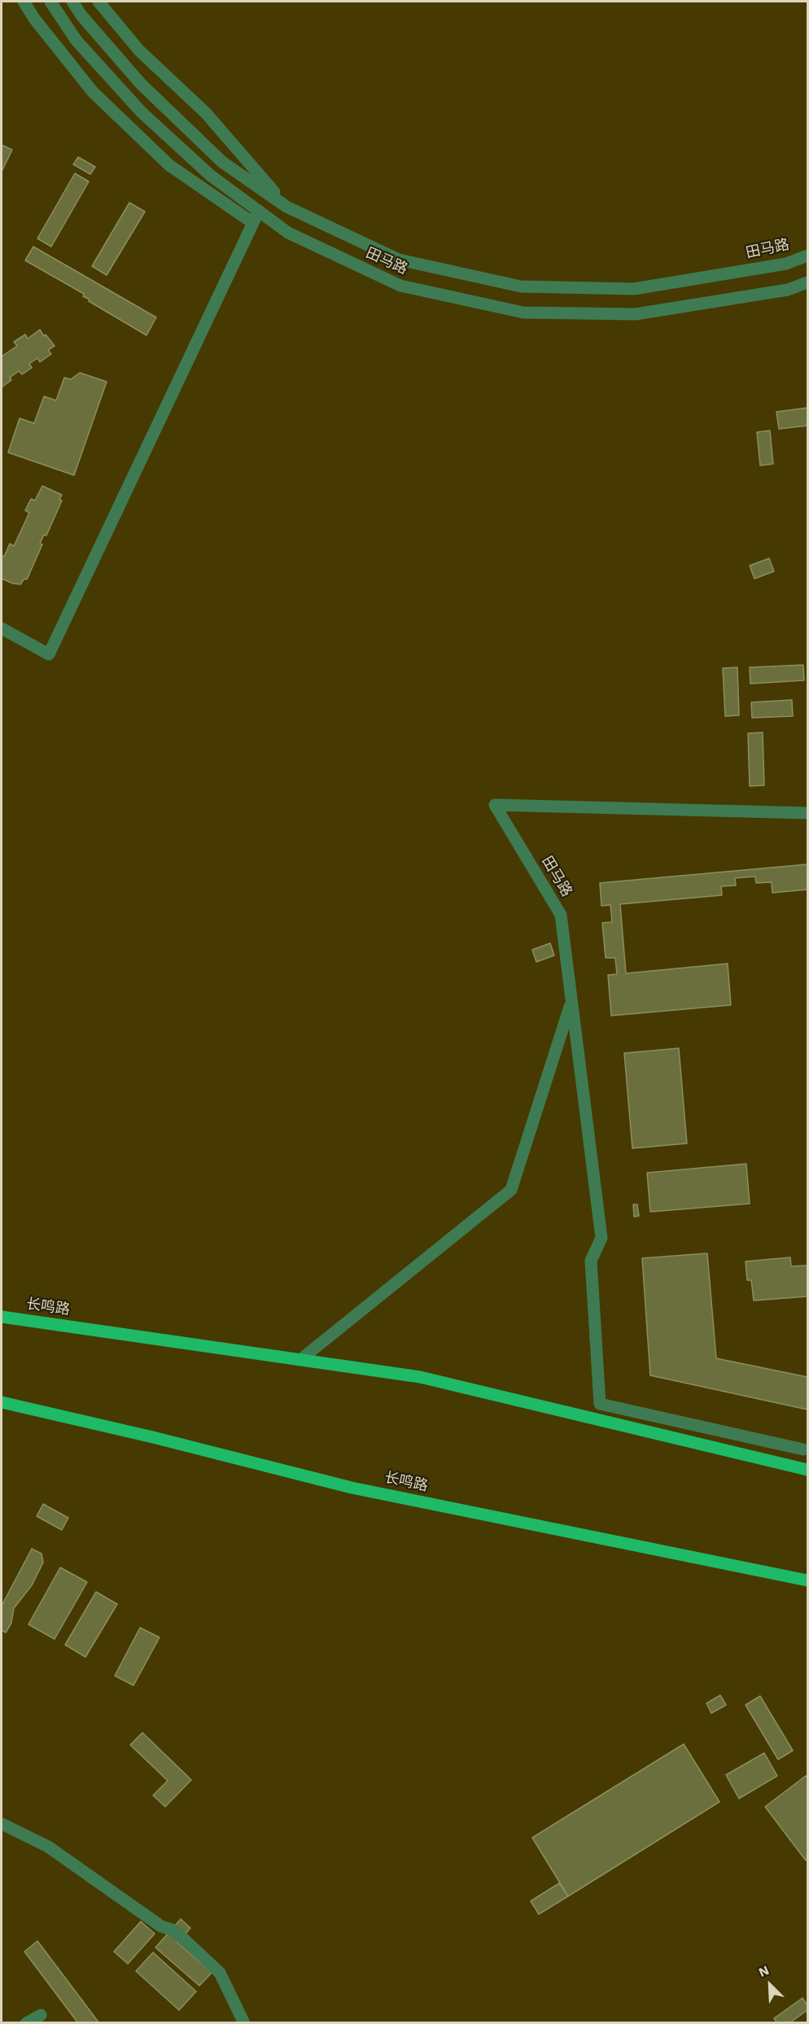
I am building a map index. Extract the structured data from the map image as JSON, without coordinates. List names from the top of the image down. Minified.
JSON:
{"streets":{"main road":["长鸣路"],"street":["田马路"]},"north":"top left"}
